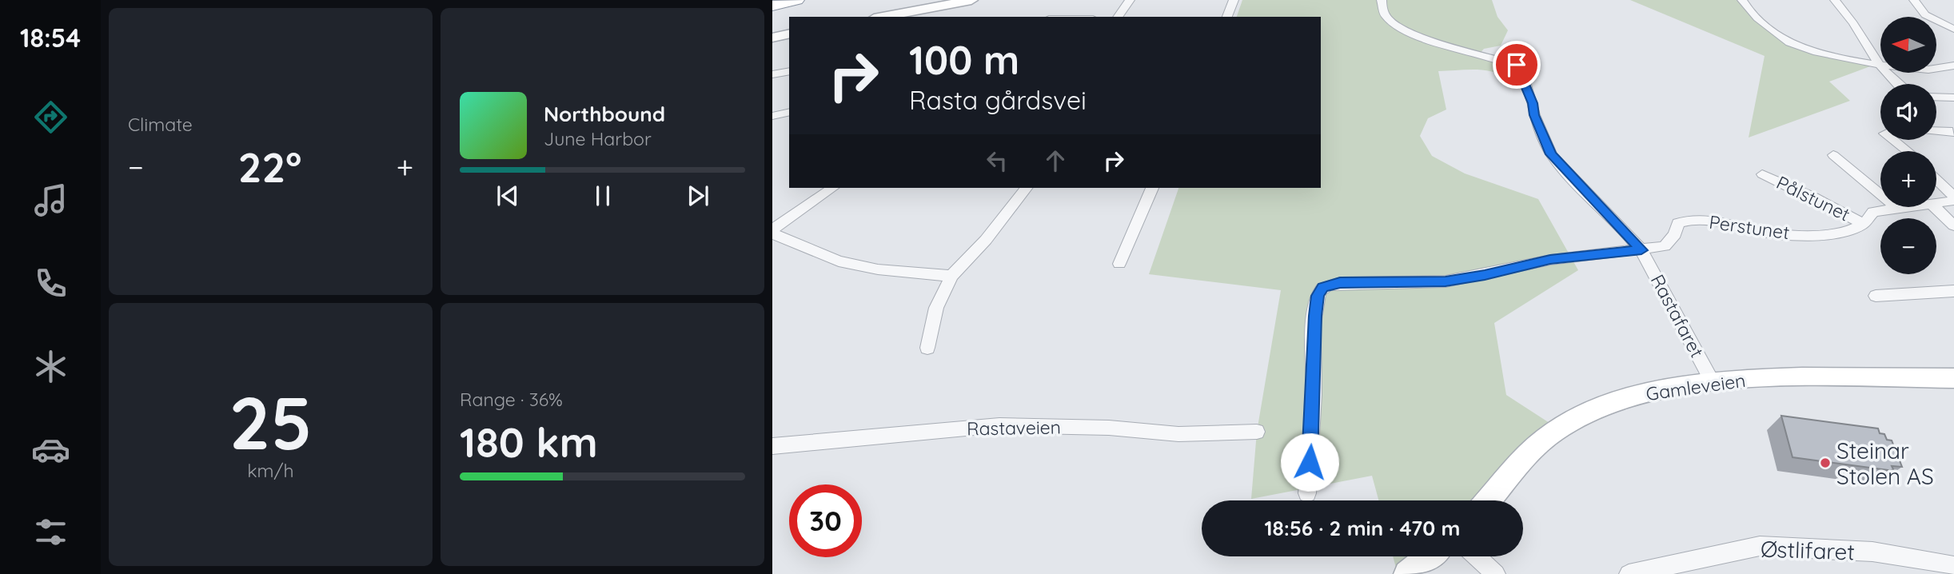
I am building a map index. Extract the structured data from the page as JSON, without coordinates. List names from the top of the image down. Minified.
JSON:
{"streets":{"main road":["Gamleveien"],"street":["Pålstunet","Perstunet","Rastafaret","Rastaveien","Østlifaret"]},"crossings":[["Pålstunet","Perstunet"],["Perstunet","Rastafaret"],["Rastafaret","Gamleveien"]],"places":["Steinar Stolen AS"],"north":"left","page":{"tabs":"18:54","tile":["Climate",["25","km/h"],["Range · 36%","180 km"]],"map_buttons":["+","−"],"turn":["100 m","Rasta gårdsvei"],"song":["Northbound","June Harbor"],"heat":["−","22°","+"],"limit":"30","trip":"18:56 · 2 min · 470 m"}}
